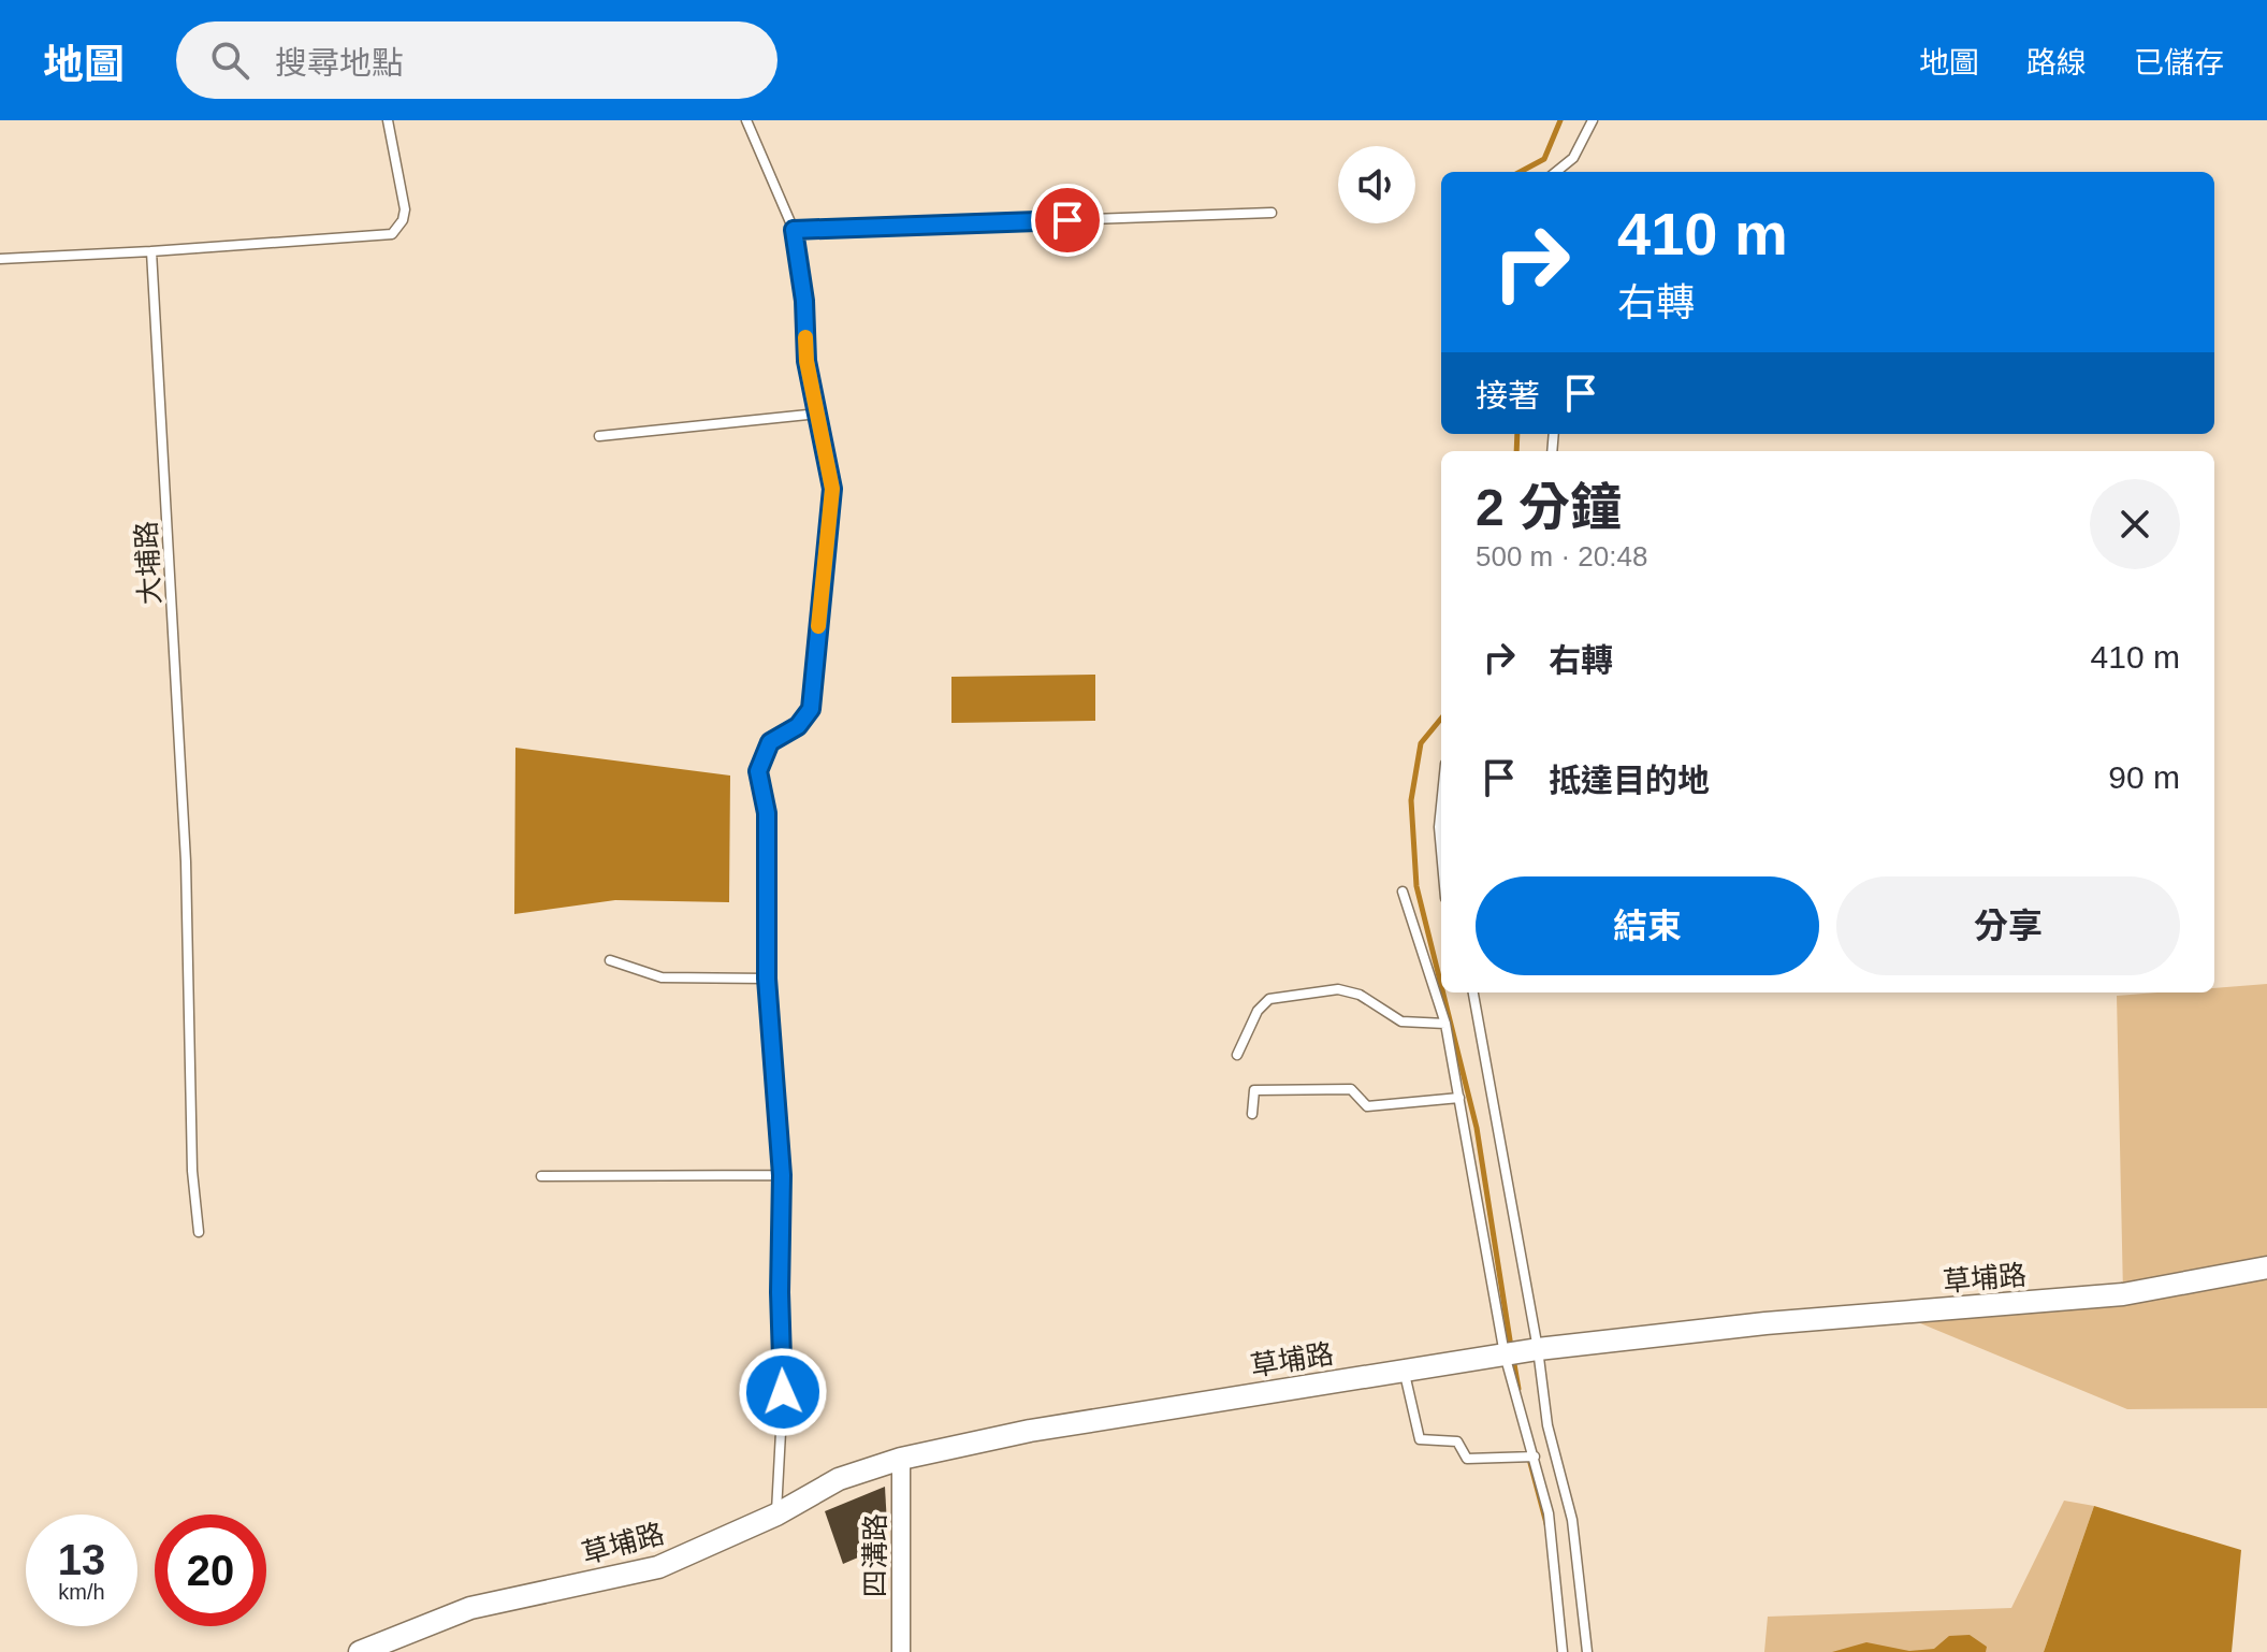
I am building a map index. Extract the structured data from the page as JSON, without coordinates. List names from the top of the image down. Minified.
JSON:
{"streets":{"street":["草埔路","四溝路"],"lane":["大埔路"]},"crossings":[["草埔路","四溝路"]],"page":{"header":"地圖","search":"搜尋地點","nav":["地圖","路線","已儲存"],"turn":["410 m","右轉"],"then":"接著","heading":["2 分鐘","500 m · 20:48"],"list":[{"name":"右轉","value":"410 m"},{"name":"抵達目的地","value":"90 m"}],"buttons":["結束","分享"],"speed":"13 km/h","limit":"20"}}
